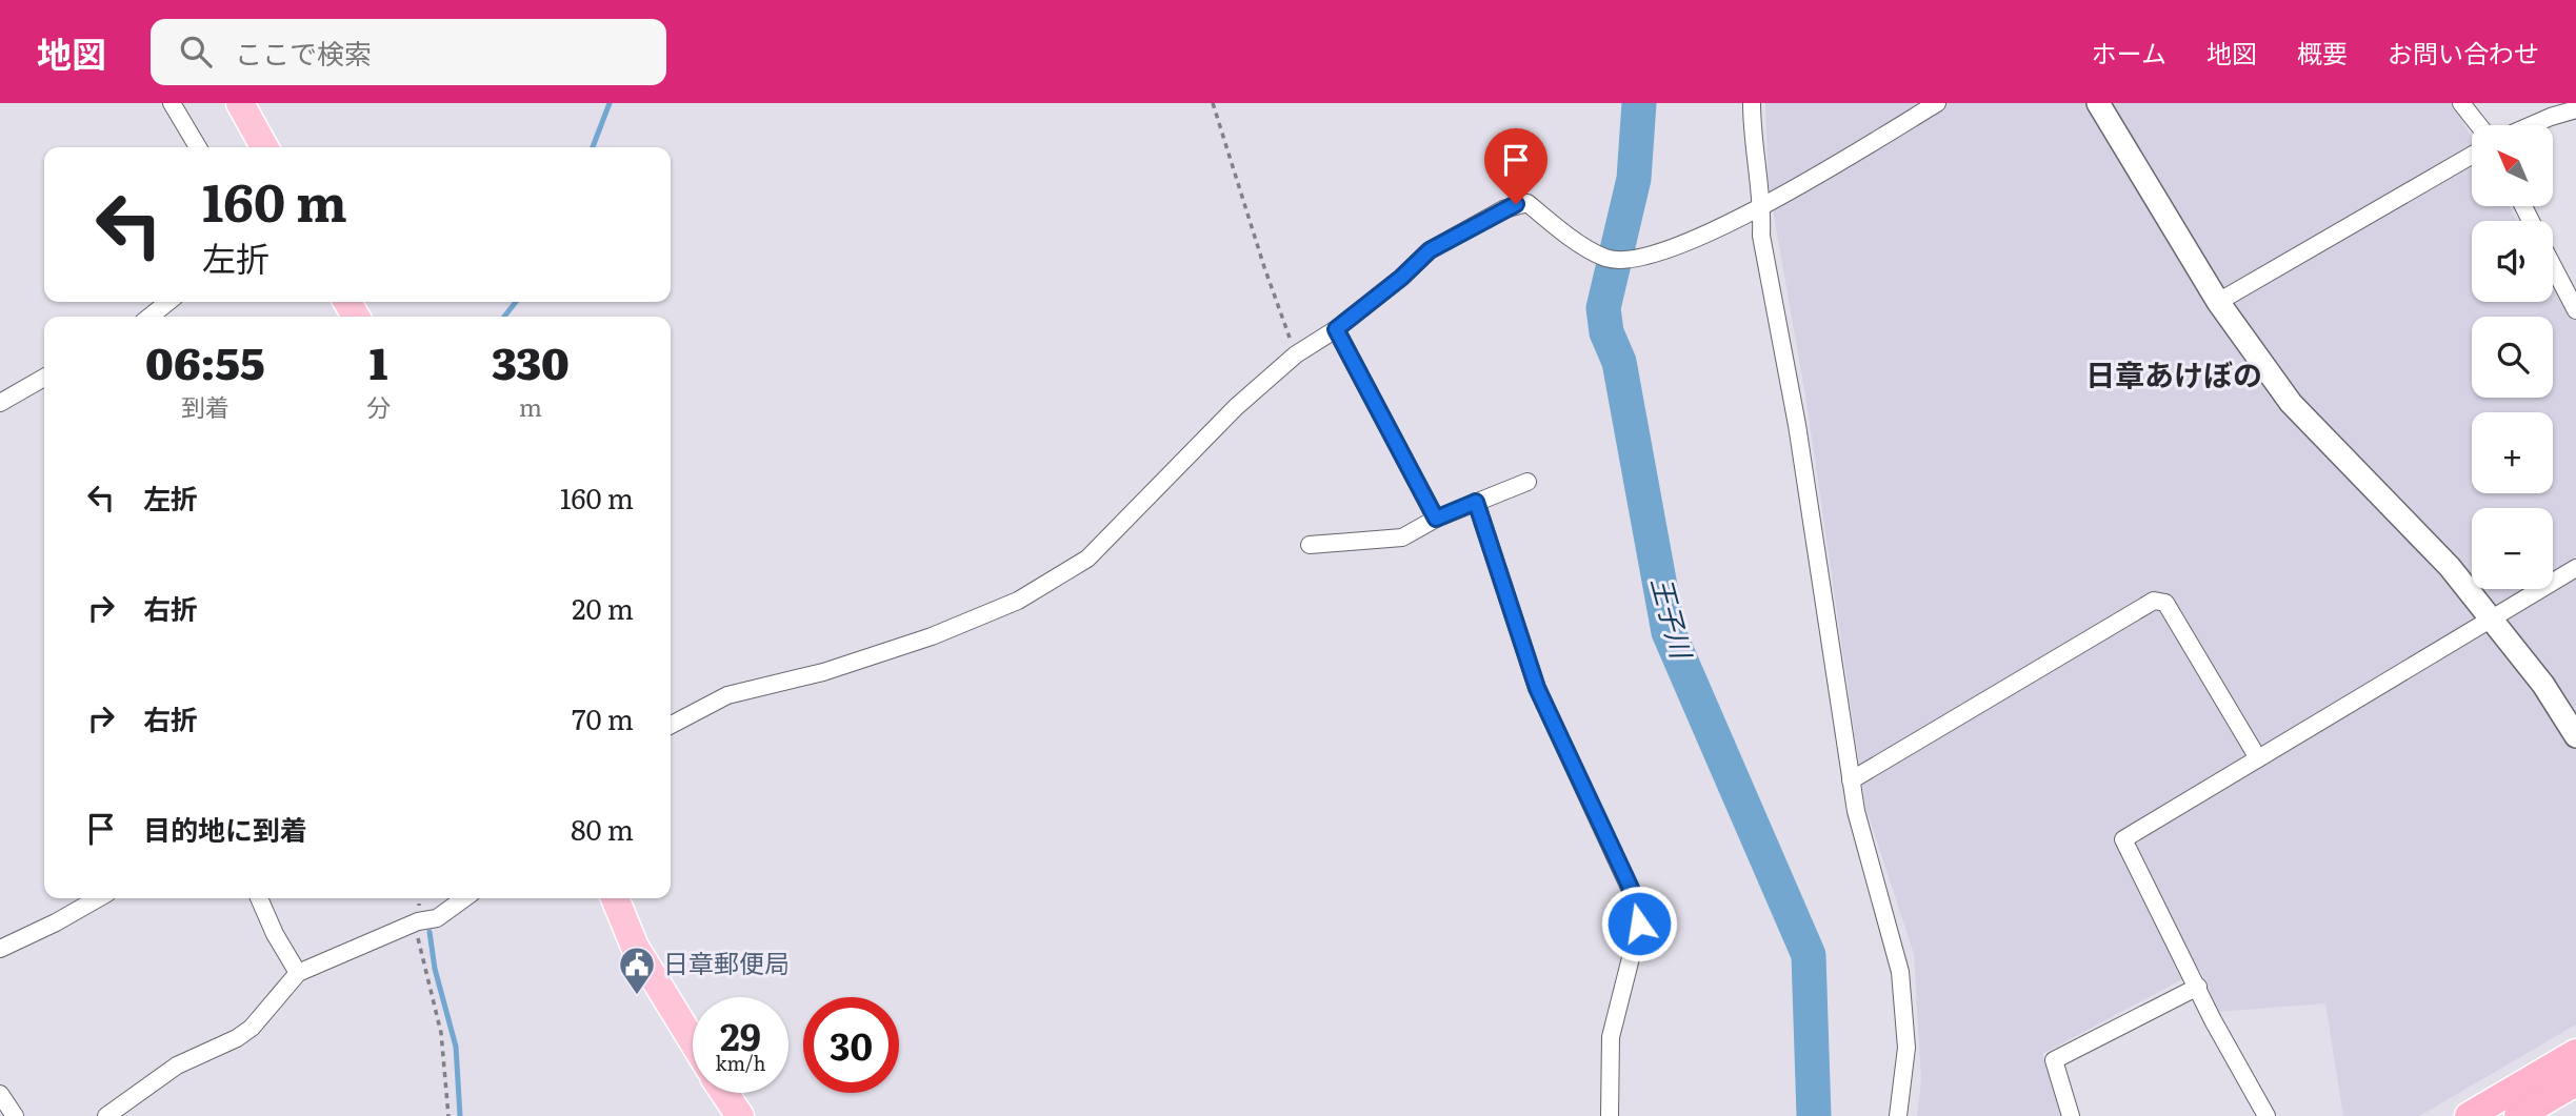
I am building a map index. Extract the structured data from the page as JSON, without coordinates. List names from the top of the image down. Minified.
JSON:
{"districts":["日章あけぼの"],"water":["王子川"],"places":{"public building":["日章郵便局"]},"north":"top left","page":{"header":"地図","search":"ここで検索","nav":["ホーム","地図","概要","お問い合わせ"],"map_buttons":["+","−"],"turn":["160 m","左折"],"eta":["06:55","到着","1","分","330","m"],"list":[{"name":"左折","value":"160 m"},{"name":"右折","value":"20 m"},{"name":"右折","value":"70 m"},{"name":"目的地に到着","value":"80 m"}],"speed":"29 km/h","limit":"30"}}
